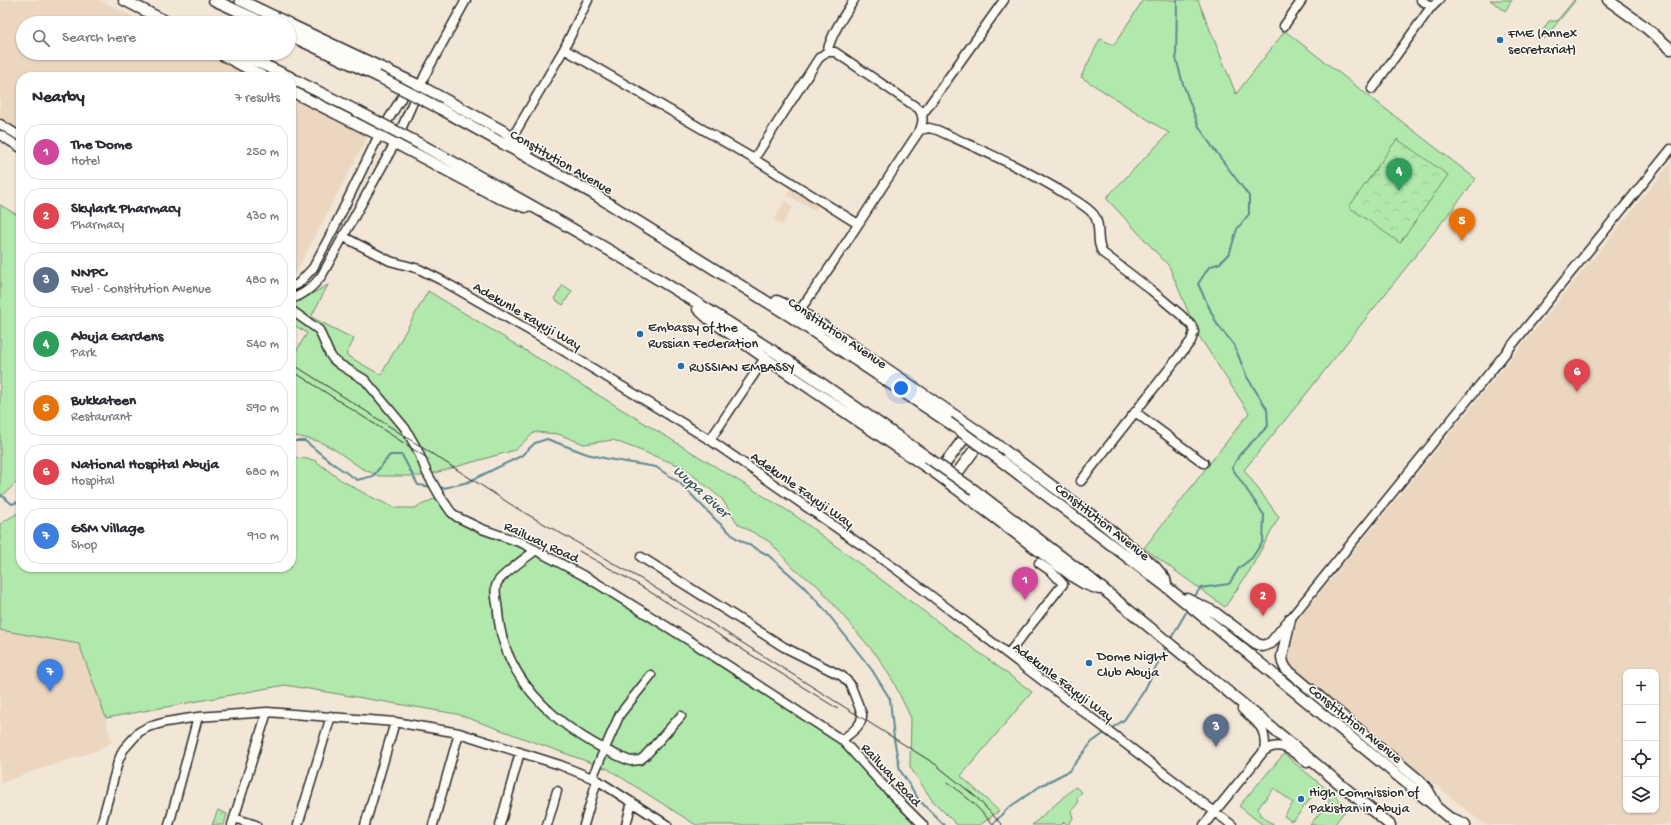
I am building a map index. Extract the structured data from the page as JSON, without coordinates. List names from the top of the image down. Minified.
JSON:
{"streets":{"main road":["Constitution Avenue"],"street":["Adekunle Fayuji Way","Railway Road"]},"water":["Wupa River"],"places":["FME (Annex secretariat)","Embassy of the Russian Federation","RUSSIAN EMBASSY","Dome Night Club Abuja","High Commission of Pakistan in Abuja"],"page":{"search":"Search here","heading":["Nearby","7 results"],"list":[{"mark":"1","name":"The Dome","note":"Hotel","value":"250 m"},{"mark":"2","name":"Skylark Pharmacy","note":"Pharmacy","value":"430 m"},{"mark":"3","name":"NNPC","note":"Fuel · Constitution Avenue","value":"480 m"},{"mark":"4","name":"Abuja Gardens","note":"Park","value":"540 m"},{"mark":"5","name":"Bukkateen","note":"Restaurant","value":"590 m"},{"mark":"6","name":"National Hospital Abuja","note":"Hospital","value":"680 m"},{"mark":"7","name":"GSM Village","note":"Shop","value":"910 m"}],"pins":["4","5","6","1","2","7","3"],"map_buttons":["+","−"]}}
